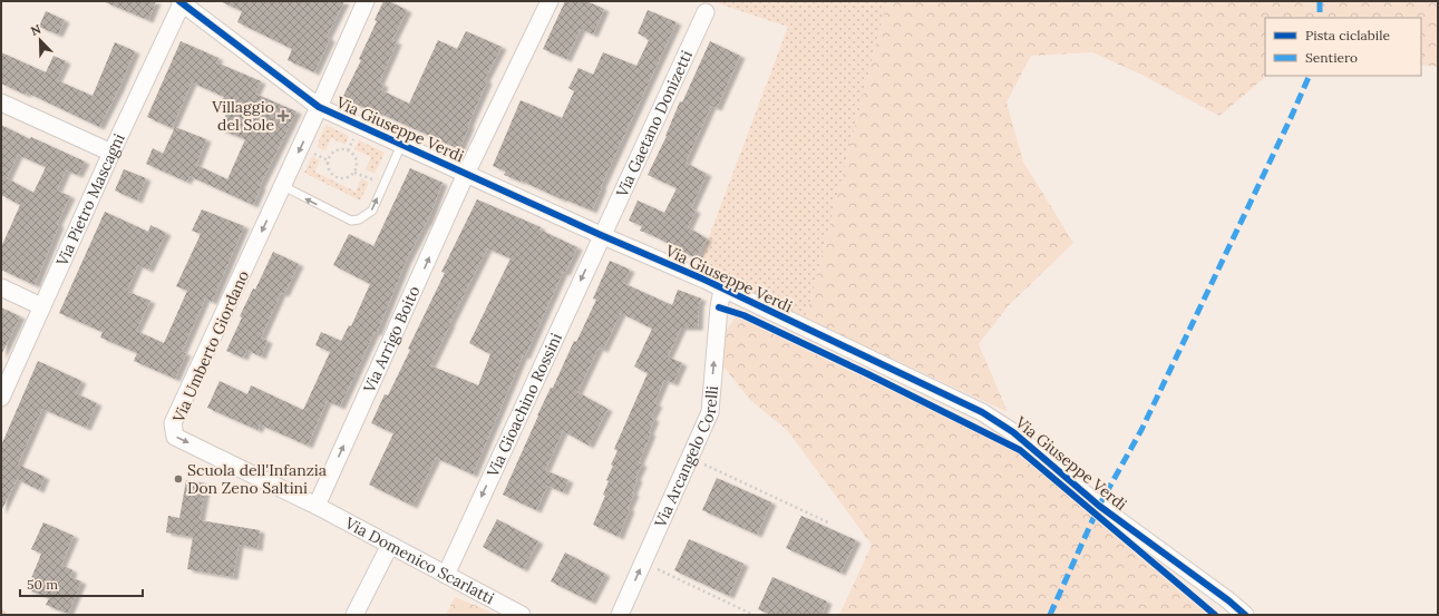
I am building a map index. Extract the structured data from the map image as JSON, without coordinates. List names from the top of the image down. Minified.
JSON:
{"streets":{"street":["Via Gaetano Donizetti","Via Giuseppe Verdi","Via Pietro Mascagni","Via Arrigo Boito","Via Umberto Giordano","Via Gioachino Rossini","Via Arcangelo Corelli","Via Domenico Scarlatti"]},"crossings":[["Via Gaetano Donizetti","Via Giuseppe Verdi"],["Via Gaetano Donizetti","Via Gioachino Rossini"],["Via Giuseppe Verdi","Via Pietro Mascagni"],["Via Giuseppe Verdi","Via Arrigo Boito"],["Via Giuseppe Verdi","Via Gioachino Rossini"],["Via Giuseppe Verdi","Via Arcangelo Corelli"],["Via Arrigo Boito","Via Umberto Giordano"],["Via Arrigo Boito","Via Domenico Scarlatti"],["Via Umberto Giordano","Via Domenico Scarlatti"],["Via Gioachino Rossini","Via Domenico Scarlatti"]],"one_way":["Via Arrigo Boito","Via Gioachino Rossini","Via Arcangelo Corelli"],"places":{"health":["Villaggio del Sole"],"other":["Scuola dell'Infanzia Don Zeno Saltini"]},"legend":["Pista ciclabile","Sentiero"],"scale_bar":"50 m","north":"top left"}
